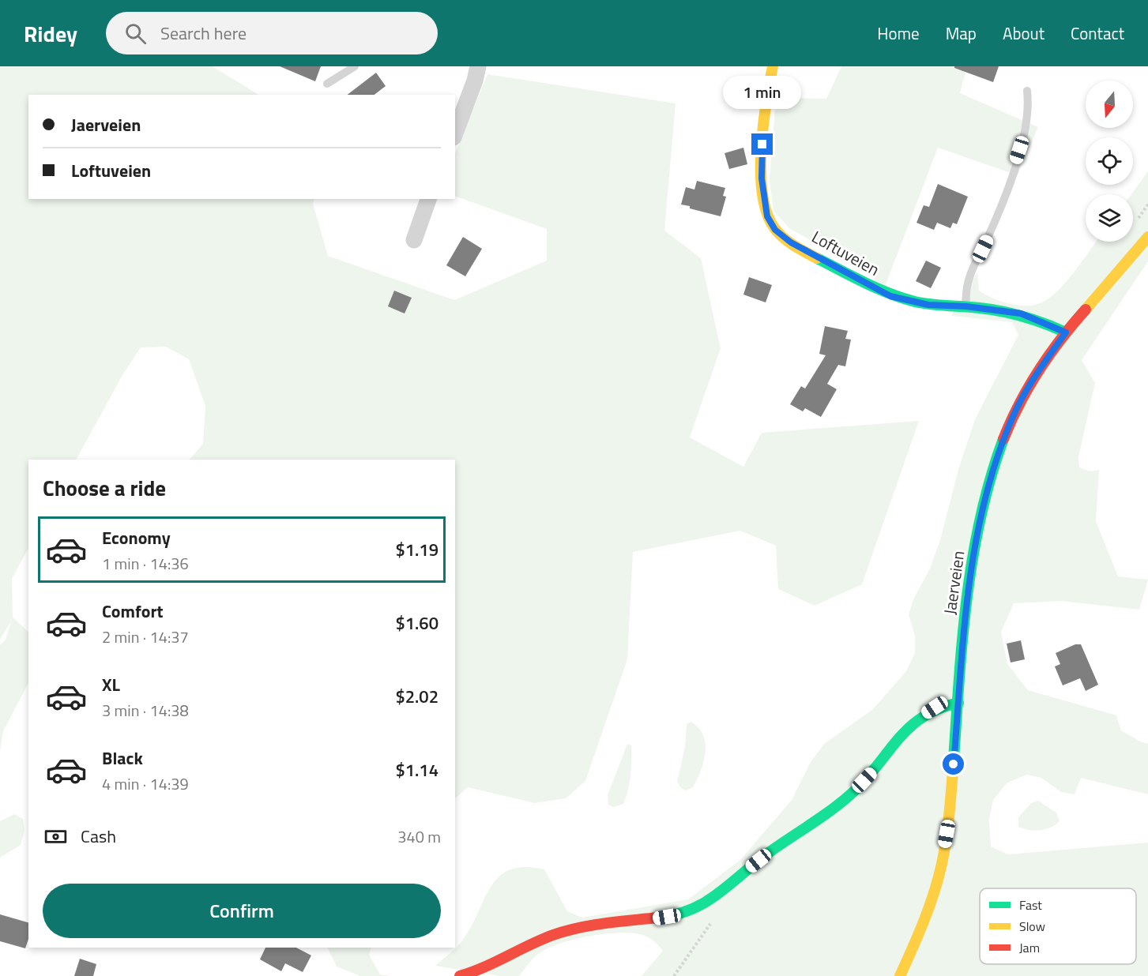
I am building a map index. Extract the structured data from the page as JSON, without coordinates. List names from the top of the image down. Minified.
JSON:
{"streets":{"street":["Loftuveien","Jaerveien"]},"crossings":[["Loftuveien","Jaerveien"]],"legend":["Fast","Slow","Jam"],"north":"bottom","page":{"header":"Ridey","search":"Search here","nav":["Home","Map","About","Contact"],"bubble":"1 min","banner":["Jaerveien","Loftuveien"],"heading":"Choose a ride","list":[{"name":"Economy","note":"1 min · 14:36","value":"$1.19"},{"name":"Comfort","note":"2 min · 14:37","value":"$1.60"},{"name":"XL","note":"3 min · 14:38","value":"$2.02"},{"name":"Black","note":"4 min · 14:39","value":"$1.14"}],"pay":["Cash","340 m"],"buttons":"Confirm"}}
